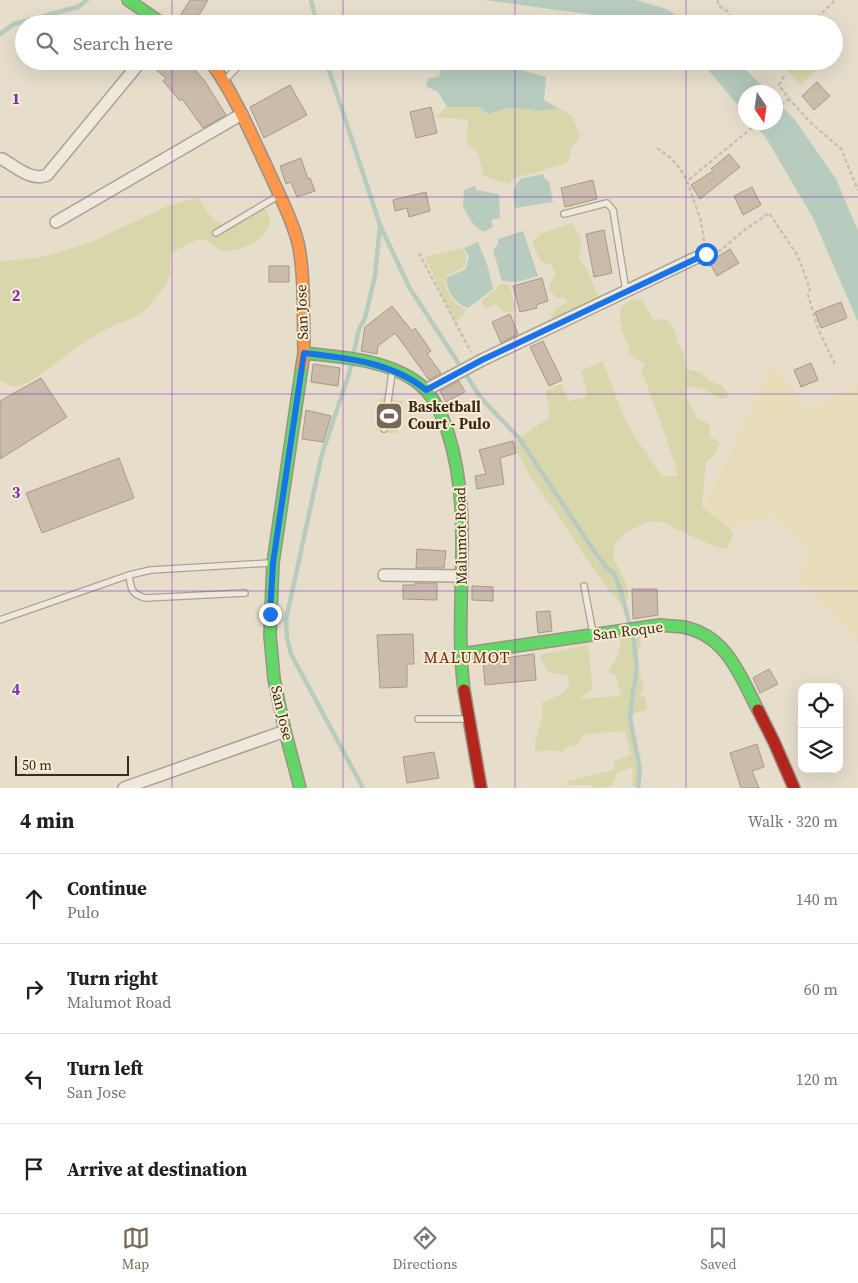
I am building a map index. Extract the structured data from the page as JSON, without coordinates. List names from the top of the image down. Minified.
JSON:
{"streets":{"street":["San Jose","Malumot Road","San Roque"]},"crossings":[["San Jose","Malumot Road"],["Malumot Road","San Roque"]],"districts":["MALUMOT"],"places":{"sports":["Basketball Court - Pulo"]},"scale_bar":"50 m","north":"bottom","page":{"search":"Search here","scale":"50 m","heading":["4 min","Walk · 320 m"],"list":[["Continue","Pulo","140 m"],["Turn right","Malumot Road","60 m"],["Turn left","San Jose","120 m"],"Arrive at destination"],"nav":["Map","Directions","Saved"]},"grid":{"rows":["1","2","3","4"]}}
